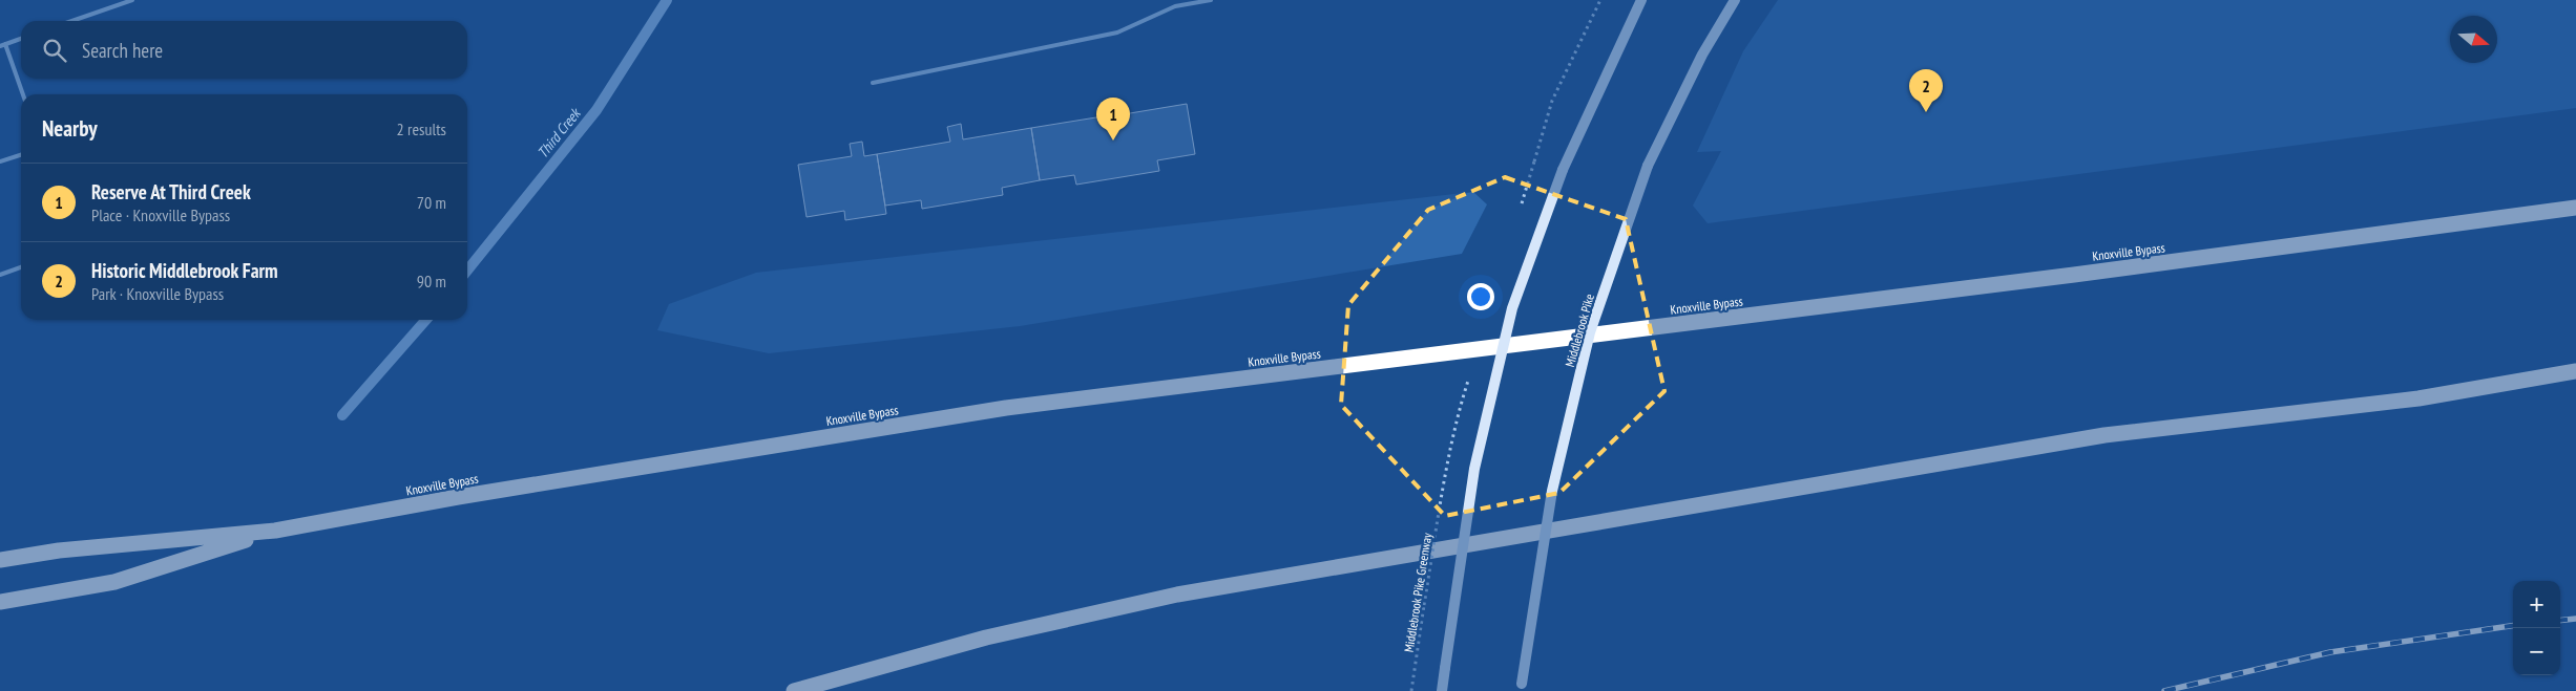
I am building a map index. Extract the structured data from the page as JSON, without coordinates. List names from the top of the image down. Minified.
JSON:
{"streets":{"highway":["Knoxville Bypass"],"main road":["Middlebrook Pike"],"path":["Middlebrook Pike Greenway"]},"water":["Third Creek"],"north":"right","page":{"search":"Search here","pins":["2","1"],"heading":["Nearby","2 results"],"list":[{"mark":"1","name":"Reserve At Third Creek","note":"Place · Knoxville Bypass","value":"70 m"},{"mark":"2","name":"Historic Middlebrook Farm","note":"Park · Knoxville Bypass","value":"90 m"}],"map_buttons":["+","−"]}}
